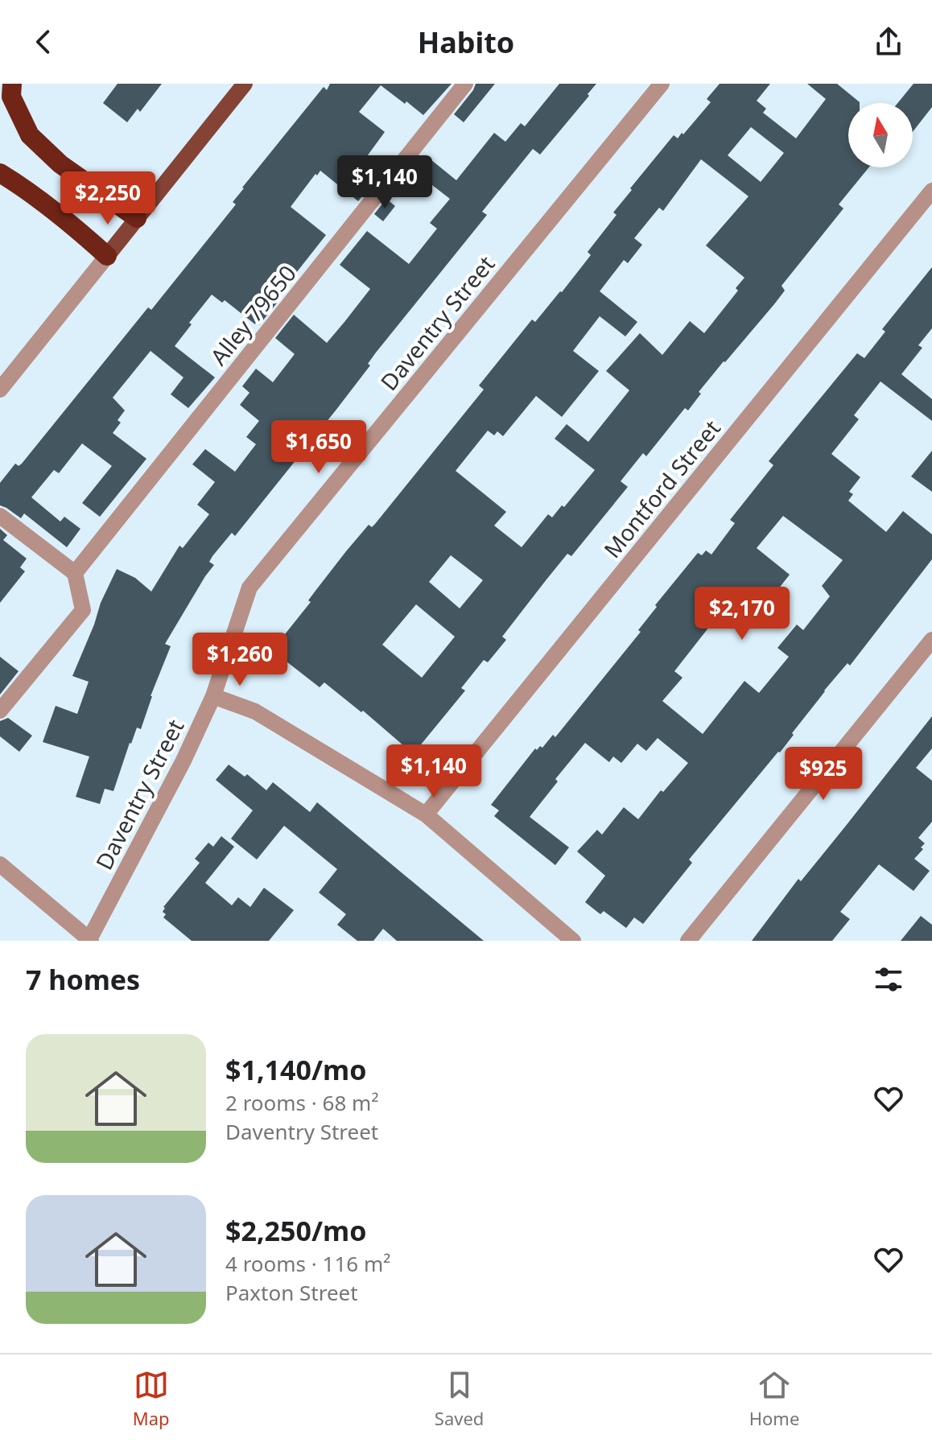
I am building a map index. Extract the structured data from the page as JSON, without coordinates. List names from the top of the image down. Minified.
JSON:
{"streets":{"street":["Alley 79650","Daventry Street","Montford Street"]},"north":"top","page":{"header":"Habito","price":["$1,140","$2,250","$1,650","$2,170","$1,260","$1,140","$925"],"heading":"7 homes","list":[{"name":"$1,140/mo","note":"2 rooms · 68 m² · Daventry Street"},{"name":"$2,250/mo","note":"4 rooms · 116 m² · Paxton Street"}],"tabs":["Map","Saved","Home"]}}
